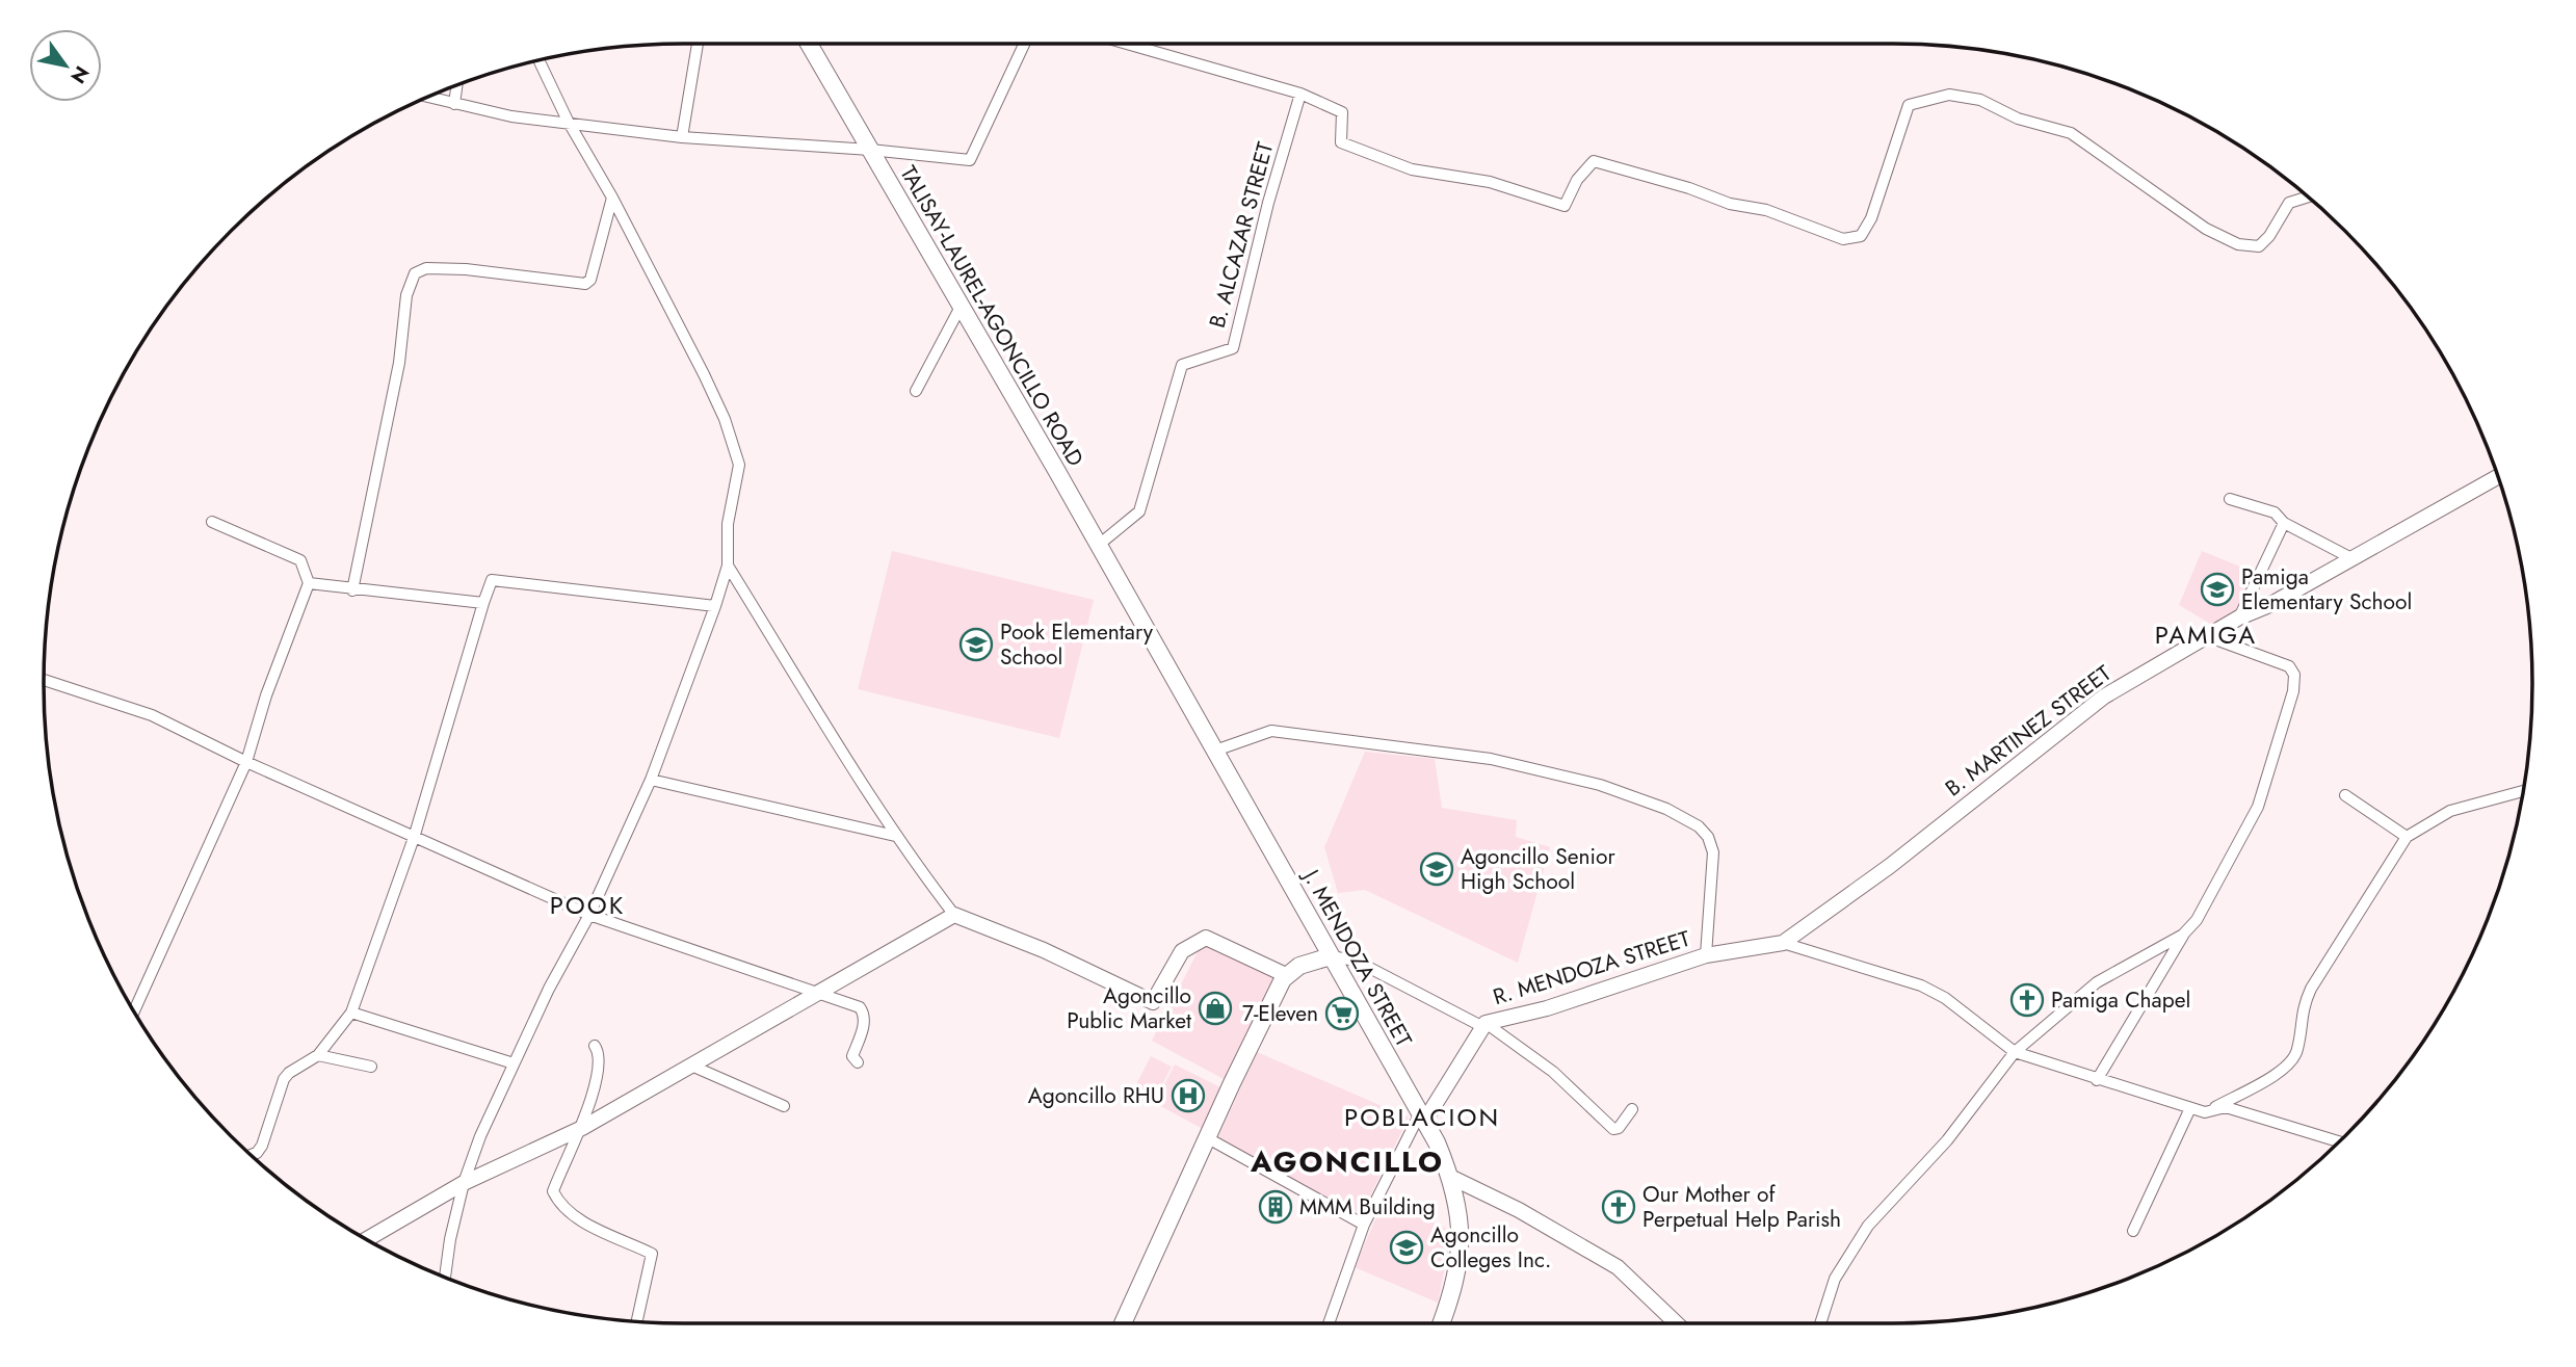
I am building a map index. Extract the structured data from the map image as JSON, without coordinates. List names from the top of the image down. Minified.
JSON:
{"streets":{"main road":["TALISAY-LAUREL-AGONCILLO ROAD","J. MENDOZA STREET"],"street":["B. ALCAZAR STREET","B. MARTINEZ STREET","R. MENDOZA STREET"]},"crossings":[["B. ALCAZAR STREET","TALISAY-LAUREL-AGONCILLO ROAD"],["TALISAY-LAUREL-AGONCILLO ROAD","J. MENDOZA STREET"],["B. MARTINEZ STREET","R. MENDOZA STREET"],["J. MENDOZA STREET","R. MENDOZA STREET"]],"districts":["PAMIGA","POOK","POBLACION","AGONCILLO"],"places":{"school or university":["Pamiga Elementary School","Pook Elementary School","Agoncillo Senior High School","Agoncillo Colleges Inc."],"church":["Pamiga Chapel","Our Mother of Perpetual Help Parish"],"shop":["Agoncillo Public Market"],"supermarket":["7-Eleven"],"hospital":["Agoncillo RHU"],"building":["MMM Building"]},"north":"bottom right"}
